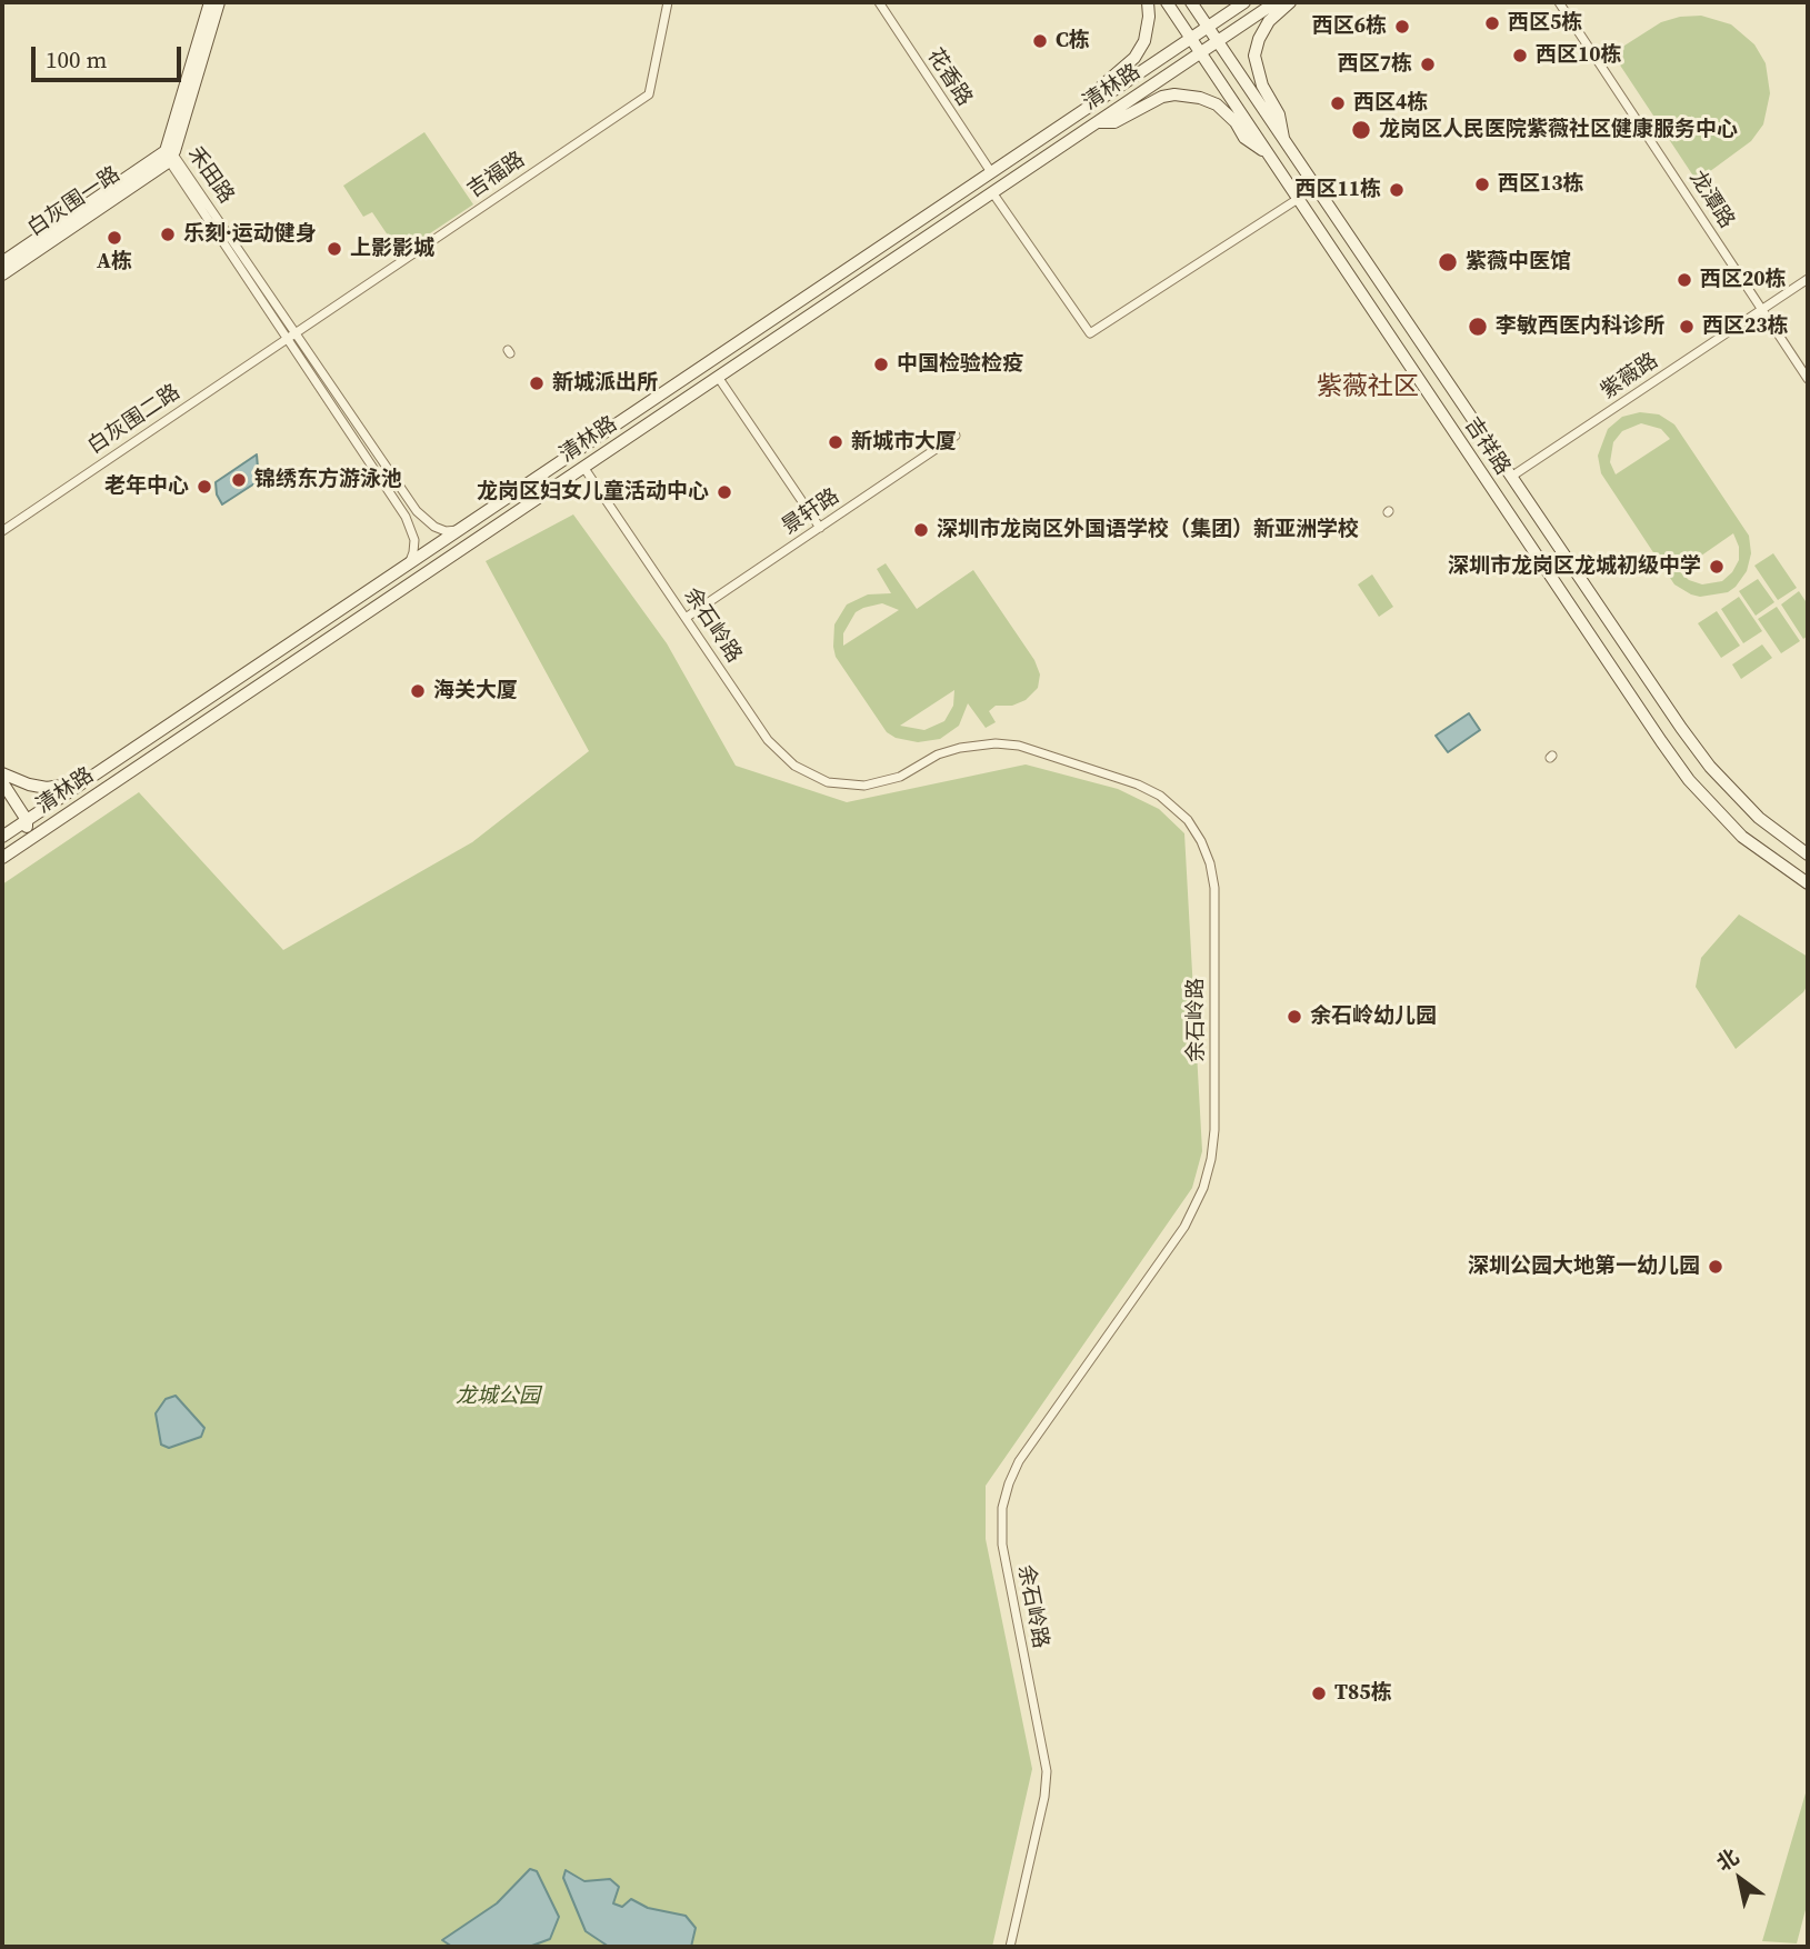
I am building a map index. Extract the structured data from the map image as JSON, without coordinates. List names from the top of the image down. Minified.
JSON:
{"streets":{"main road":["清林路","白灰围一路","吉祥路"],"street":["花香路","禾田路","吉福路","龙潭路","紫薇路","白灰围二路","景轩路","余石岭路"]},"crossings":[["花香路","清林路"],["清林路","禾田路"],["清林路","吉祥路"],["清林路","余石岭路"],["禾田路","吉福路"],["禾田路","白灰围一路"],["禾田路","白灰围二路"],["吉福路","白灰围二路"],["龙潭路","紫薇路"],["紫薇路","吉祥路"],["景轩路","余石岭路"]],"districts":["紫薇社区"],"parks":["龙城公园"],"places":["西区5栋","西区6栋","C栋","西区10栋","西区7栋","西区4栋","龙岗区人民医院紫薇社区健康服务中心","西区13栋","西区11栋","乐刻·运动健身","A栋","上影影城","紫薇中医馆","西区20栋","李敏西医内科诊所","西区23栋","中国检验检疫","新城派出所","新城市大厦","锦绣东方游泳池","老年中心","龙岗区妇女儿童活动中心","深圳市龙岗区外国语学校（集团）新亚洲学校","深圳市龙岗区龙城初级中学","海关大厦","余石岭幼儿园","深圳公园大地第一幼儿园","T85栋"],"scale_bar":"100 m","north":"top left"}
